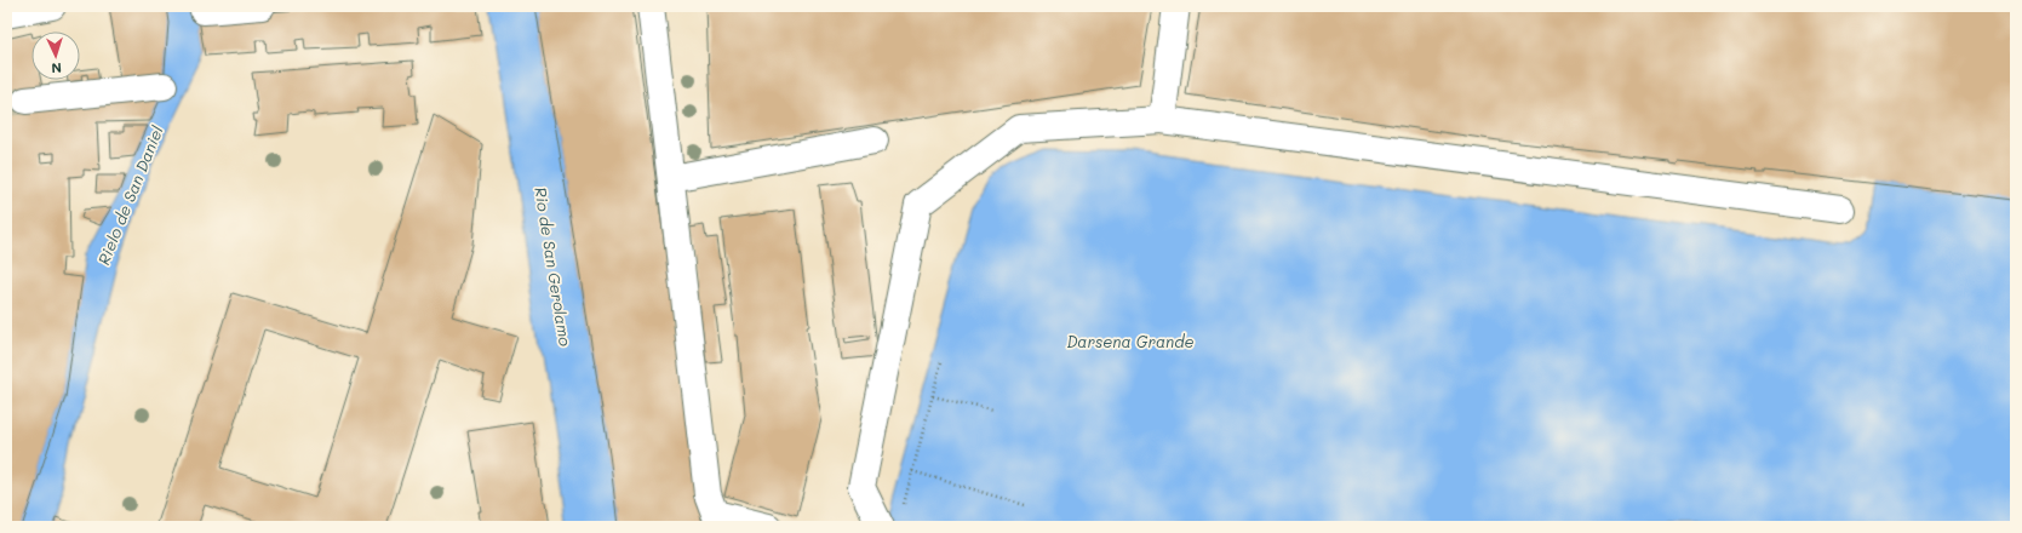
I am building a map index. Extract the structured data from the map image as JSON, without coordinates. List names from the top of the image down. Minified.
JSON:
{"water":["Rielo de San Daniel","Rio de San Gerolamo","Darsena Grande"],"north":"bottom"}
